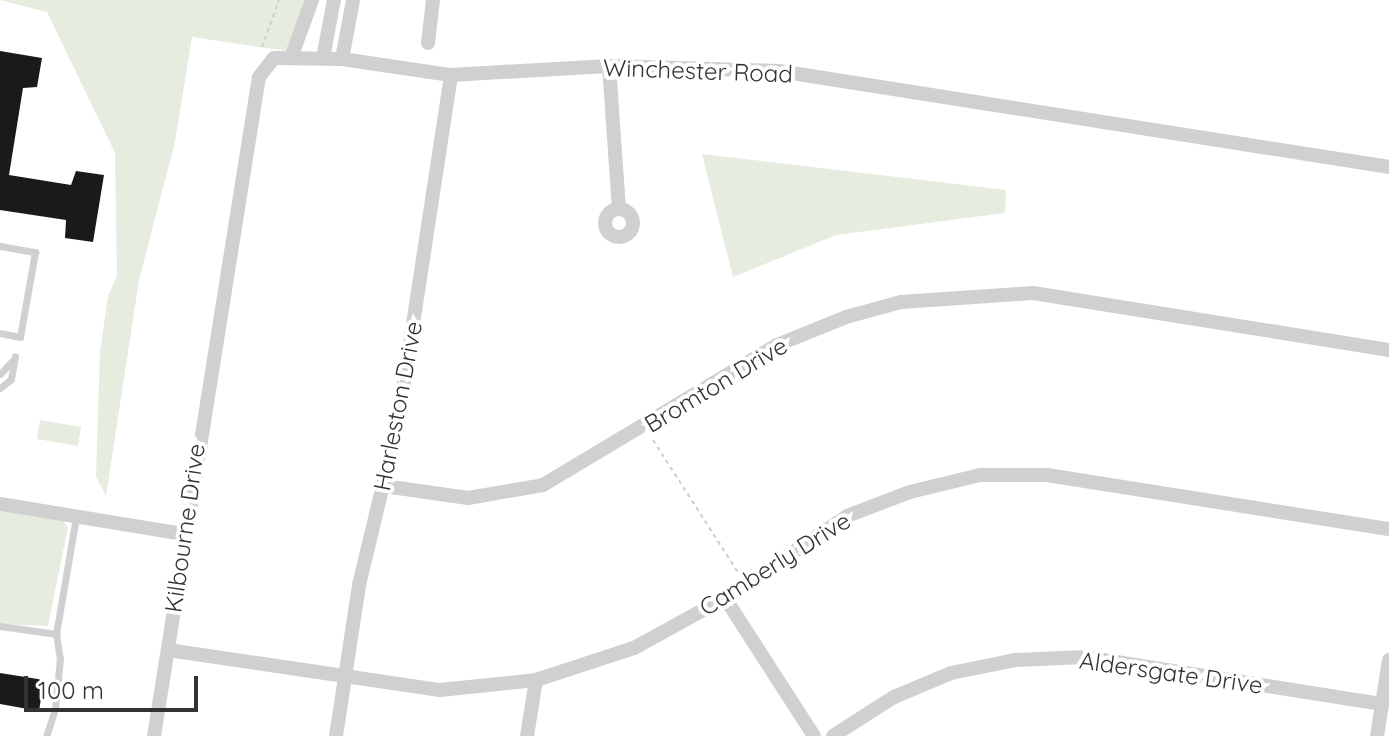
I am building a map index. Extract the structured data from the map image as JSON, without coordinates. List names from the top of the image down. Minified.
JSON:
{"streets":{"street":["Winchester Road","Bromton Drive","Harleston Drive","Kilbourne Drive","Camberly Drive","Aldersgate Drive"]},"crossings":[["Winchester Road","Harleston Drive"],["Winchester Road","Kilbourne Drive"],["Bromton Drive","Harleston Drive"],["Harleston Drive","Camberly Drive"],["Kilbourne Drive","Camberly Drive"]],"scale_bar":"100 m"}
